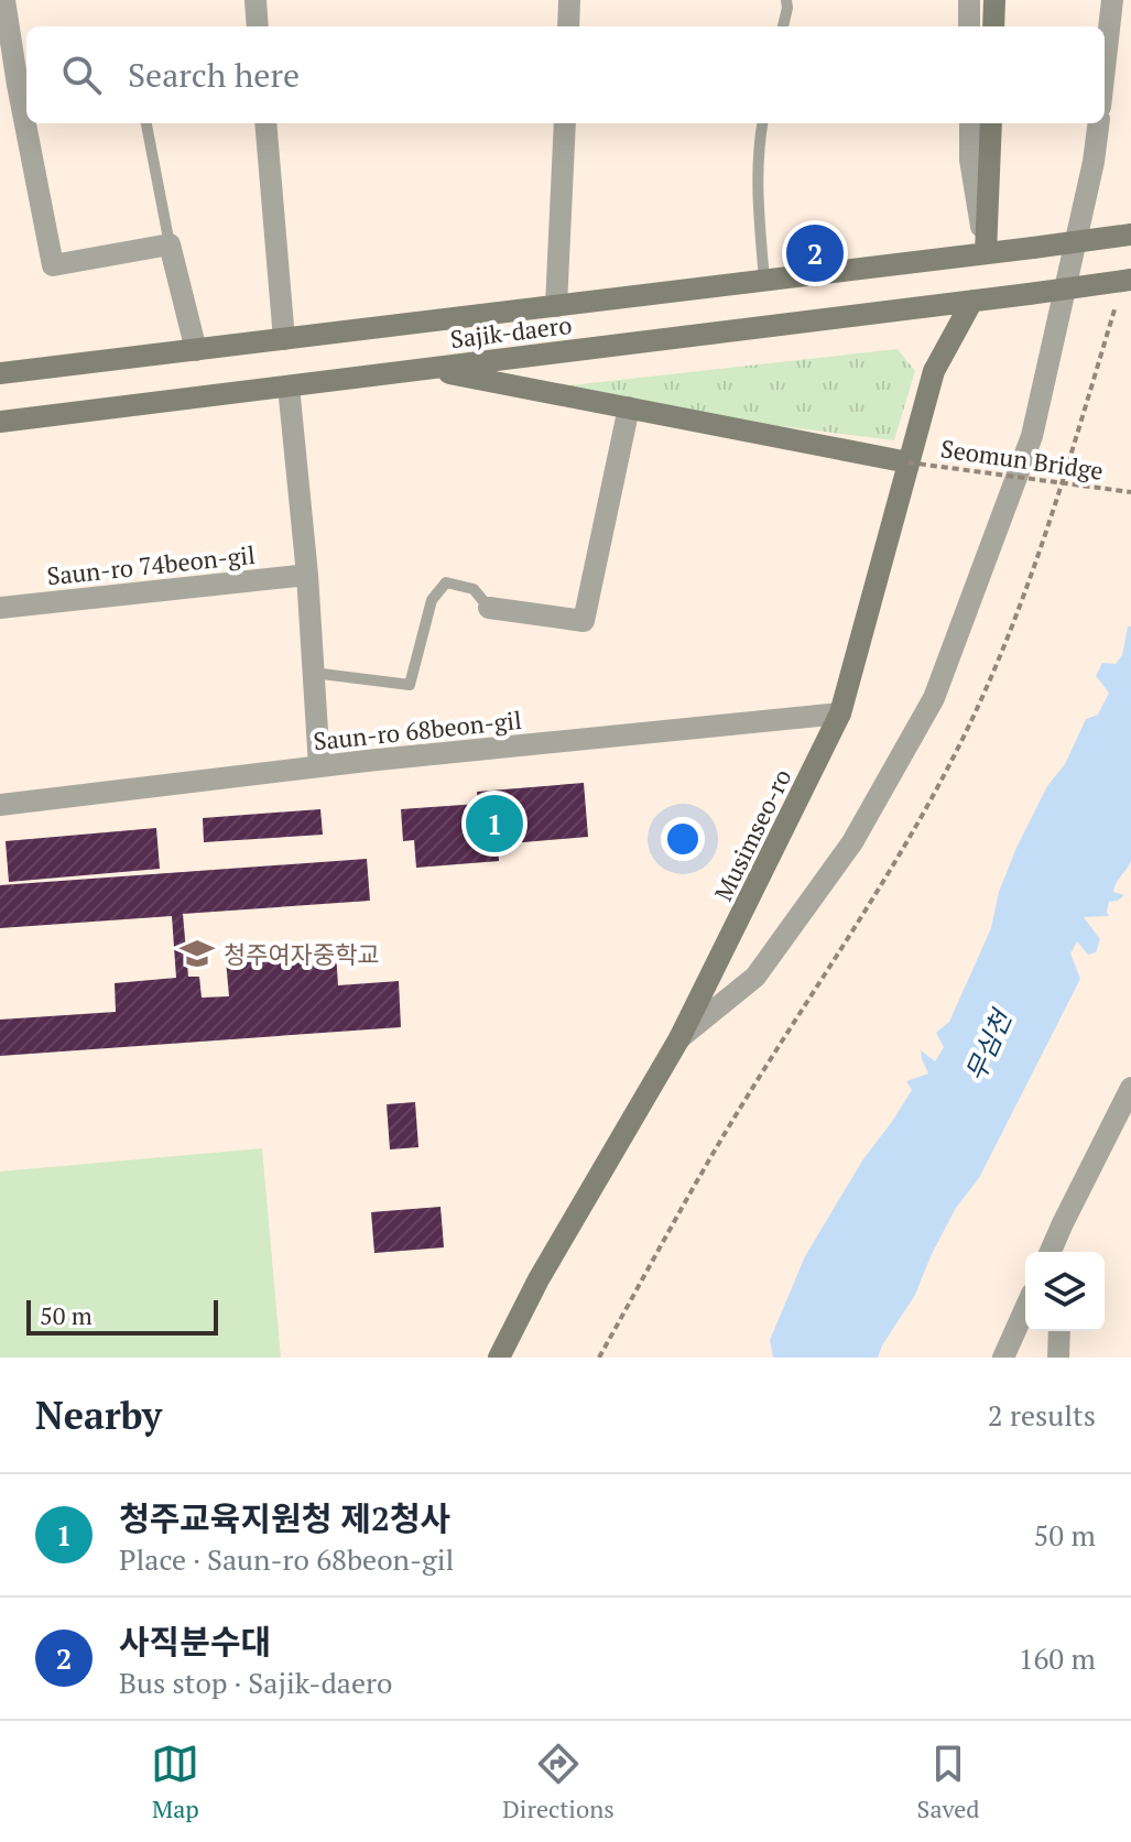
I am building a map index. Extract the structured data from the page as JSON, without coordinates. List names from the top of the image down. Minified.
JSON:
{"streets":{"main road":["Sajik-daero","Musimseo-ro"],"street":["Saun-ro 74beon-gil","Saun-ro 68beon-gil"],"path":["Seomun Bridge"]},"crossings":[["Sajik-daero","Musimseo-ro"],["Seomun Bridge","Musimseo-ro"],["Saun-ro 68beon-gil","Musimseo-ro"]],"water":["무심천"],"places":{"school or university":["청주여자중학교"]},"scale_bar":"50 m","page":{"search":"Search here","pins":["2","1"],"scale":"50 m","heading":["Nearby","2 results"],"list":[{"mark":"1","name":"청주교육지원청 제2청사","note":"Place · Saun-ro 68beon-gil","value":"50 m"},{"mark":"2","name":"사직분수대","note":"Bus stop · Sajik-daero","value":"160 m"}],"nav":["Map","Directions","Saved"]}}
